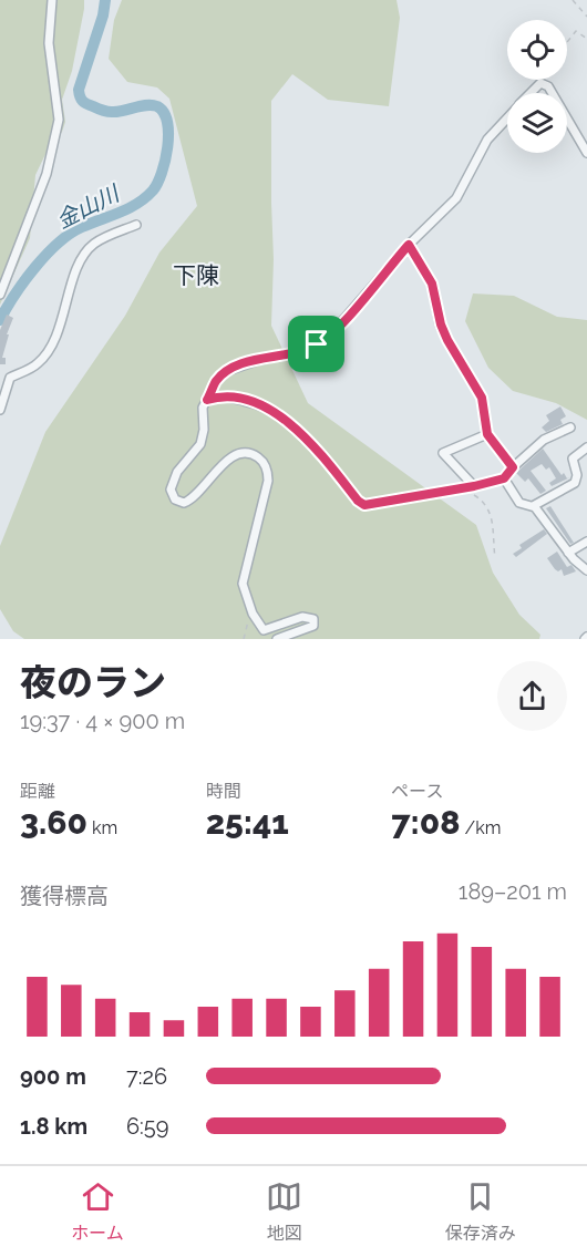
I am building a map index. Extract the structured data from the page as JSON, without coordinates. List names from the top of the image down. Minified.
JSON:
{"districts":["下陳"],"water":["金山川"],"page":{"heading":["夜のラン","19:37 · 4 × 900 m"],"stats":[["距離","3.60 km"],["時間","25:41"],["ペース","7:08 /km"]],"chart":["獲得標高","189–201 m"],"list":[{"name":"900 m","note":"7:26"},{"name":"1.8 km","note":"6:59"}],"tabs":["ホーム","地図","保存済み"]}}
